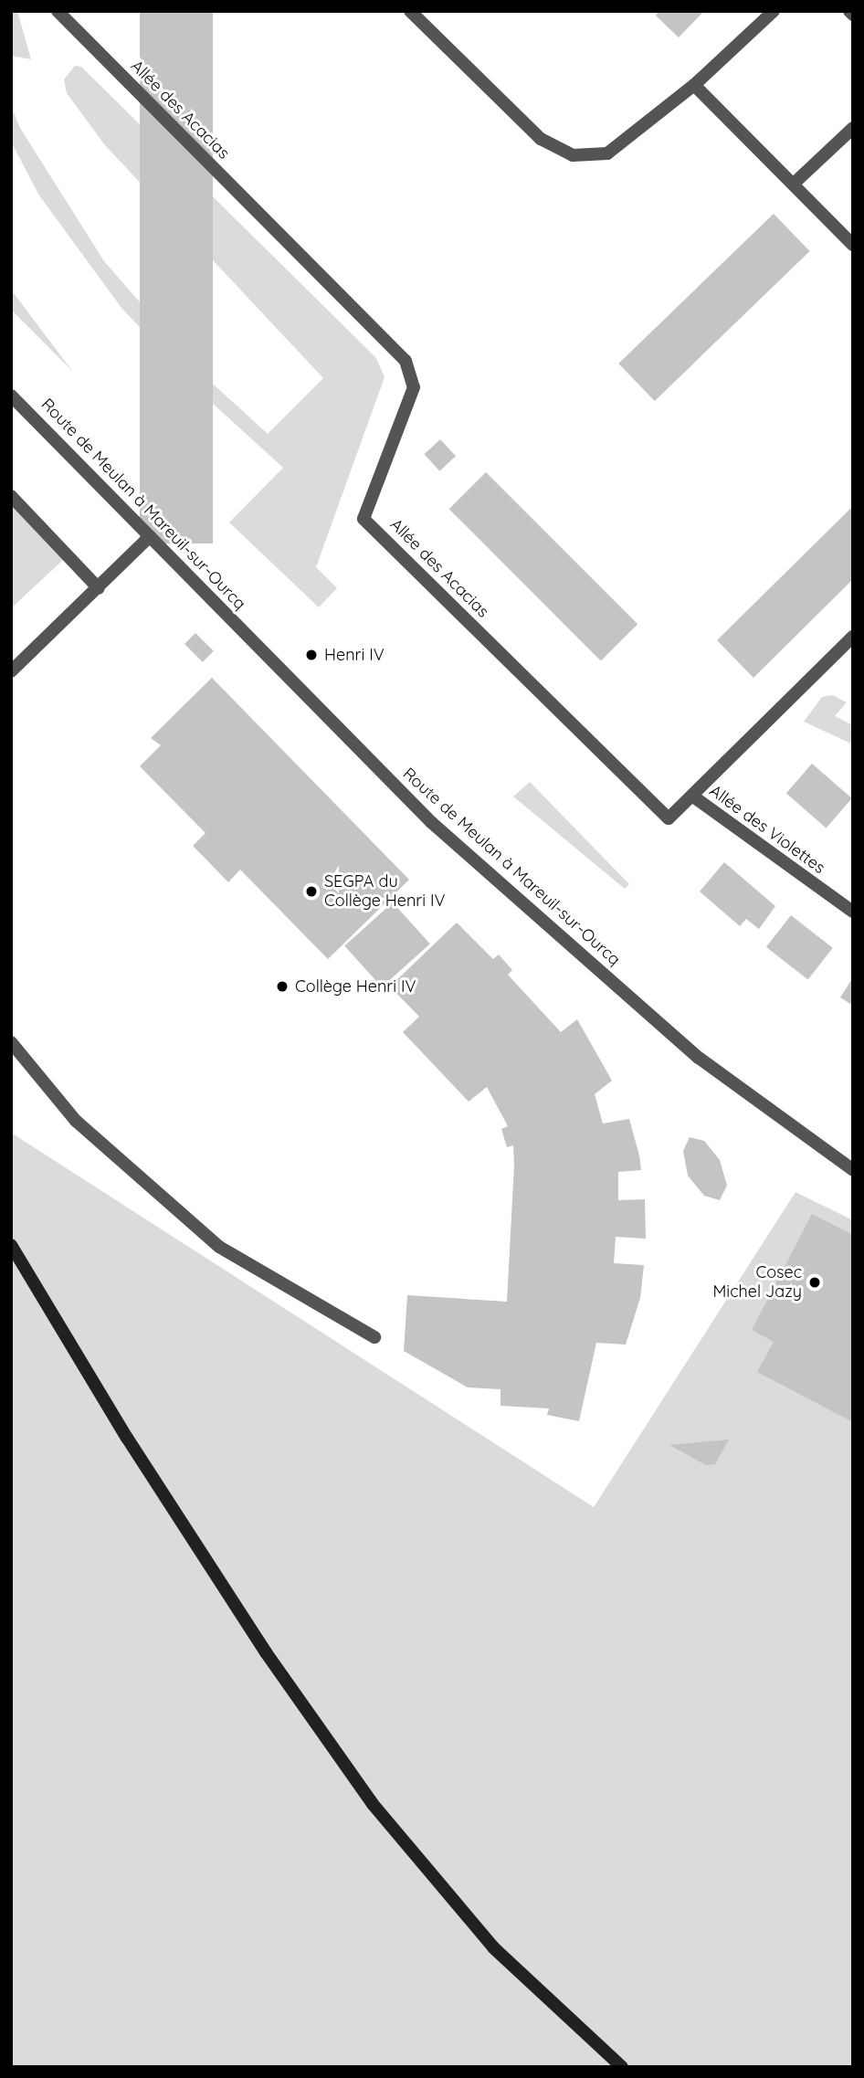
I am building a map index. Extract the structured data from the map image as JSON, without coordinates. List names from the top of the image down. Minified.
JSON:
{"streets":{"street":["Allée des Acacias","Route de Meulan à Mareuil-sur-Ourcq","Allée des Violettes"]},"crossings":[["Allée des Acacias","Allée des Violettes"]],"places":["Henri IV","SEGPA du Collège Henri IV","Collège Henri IV","Cosec Michel Jazy"]}
